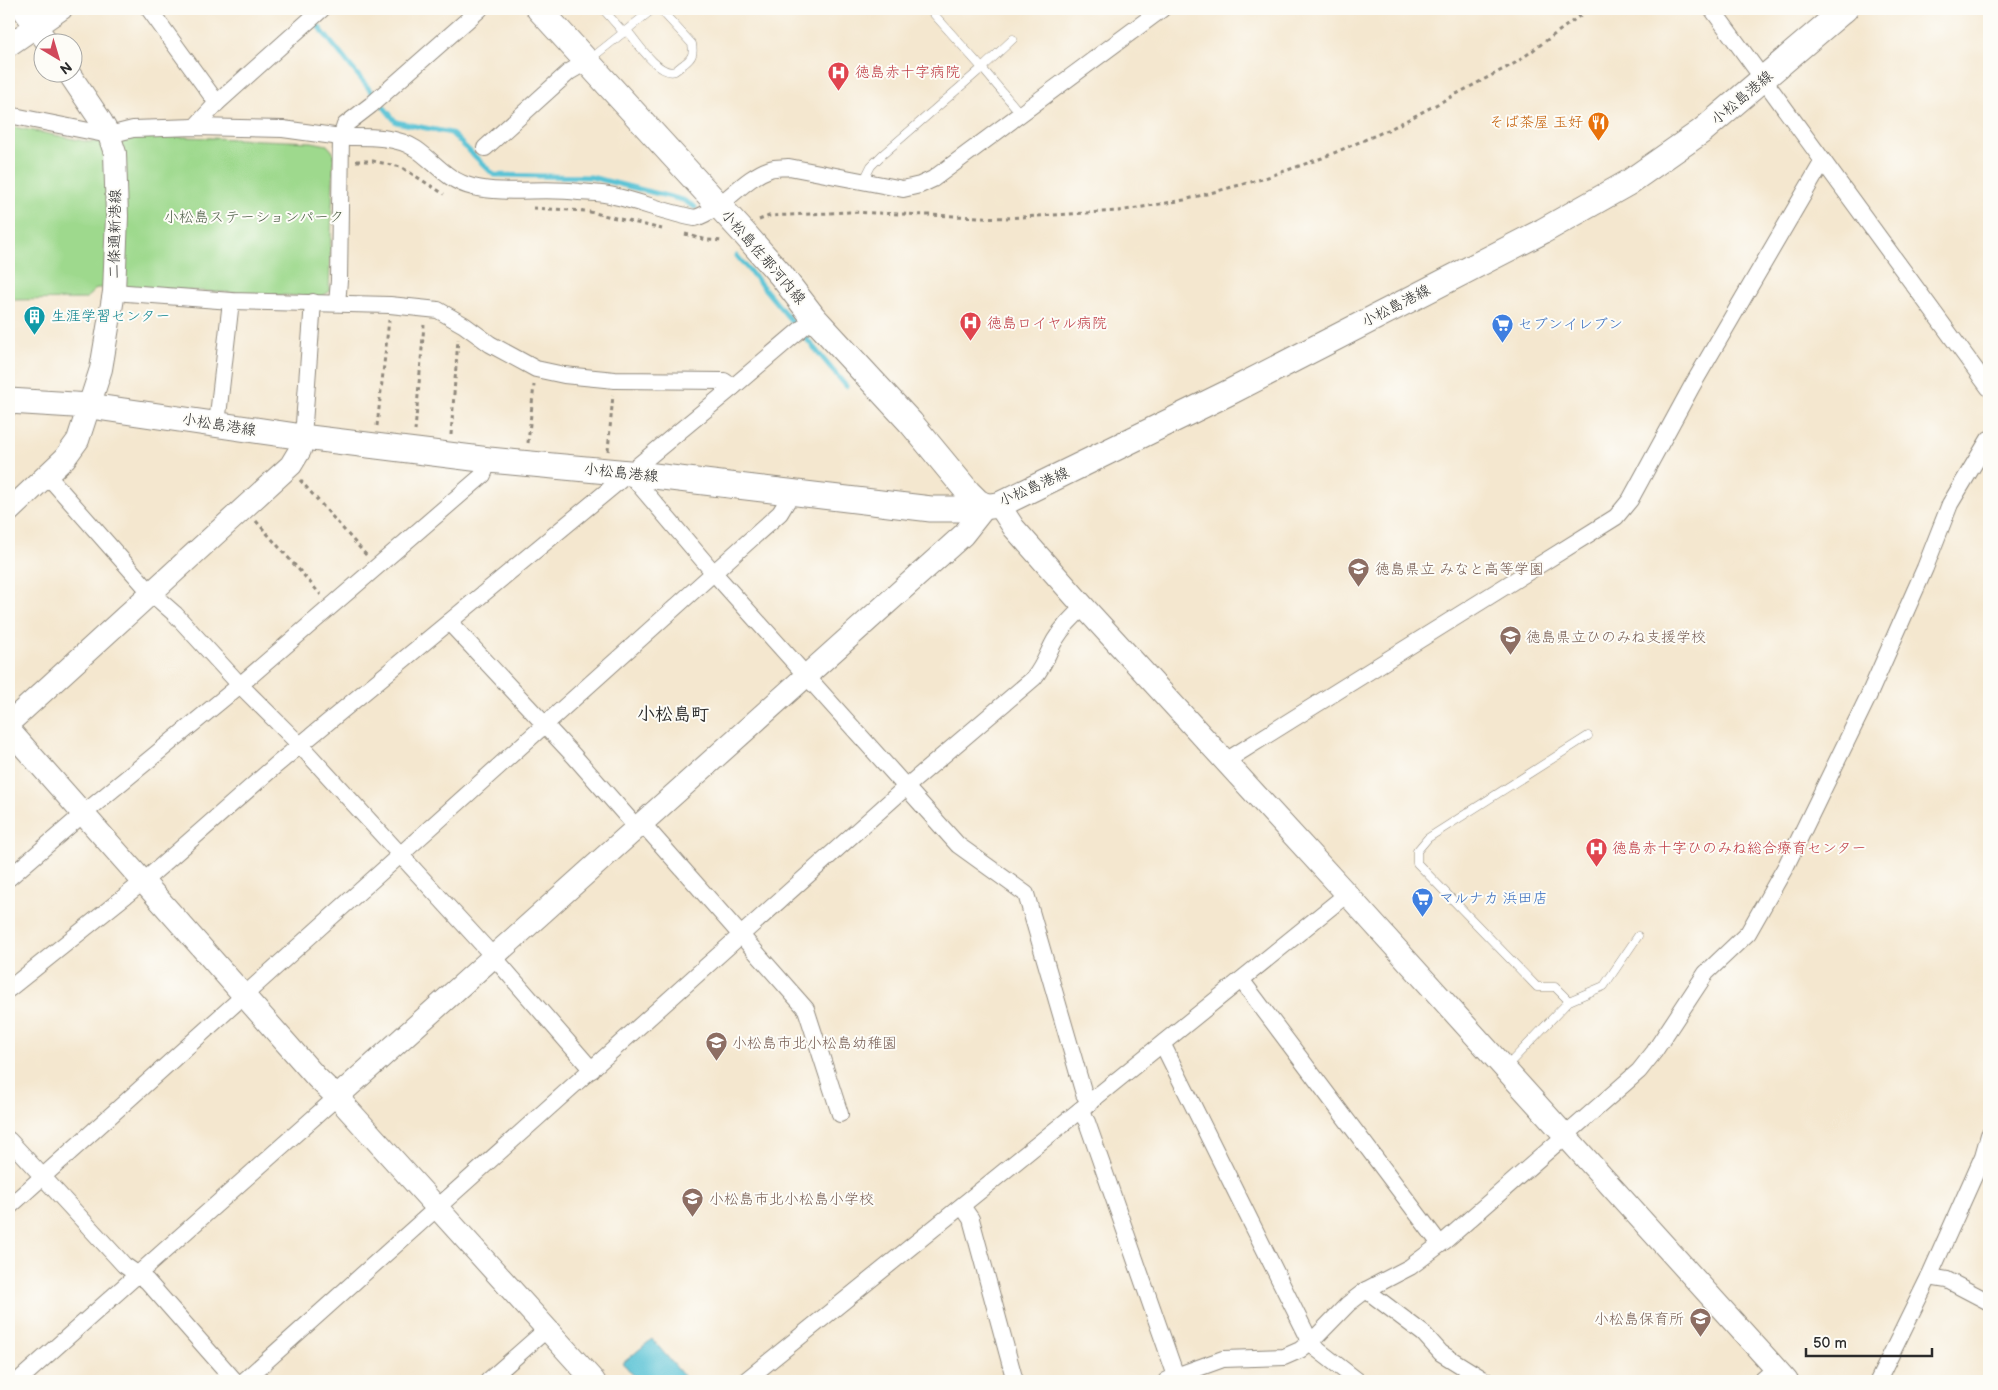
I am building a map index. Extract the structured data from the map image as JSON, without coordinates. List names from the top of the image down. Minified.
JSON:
{"streets":{"main road":["小松島港線","小松島佐那河内線"],"street":["二條通新港線"]},"crossings":[["小松島港線","二條通新港線"],["小松島港線","小松島佐那河内線"]],"districts":["小松島町"],"parks":["小松島ステーションパーク"],"places":{"hospital":["徳島赤十字病院","徳島ロイヤル病院","徳島赤十字ひのみね総合療育センター"],"restaurant":["そば茶屋 玉好"],"building":["生涯学習センター"],"supermarket":["セブンイレブン","マルナカ 浜田店"],"school or university":["徳島県立 みなと高等学園","徳島県立ひのみね支援学校","小松島市北小松島幼稚園","小松島市北小松島小学校","小松島保育所"]},"scale_bar":"50 m","north":"bottom right"}
